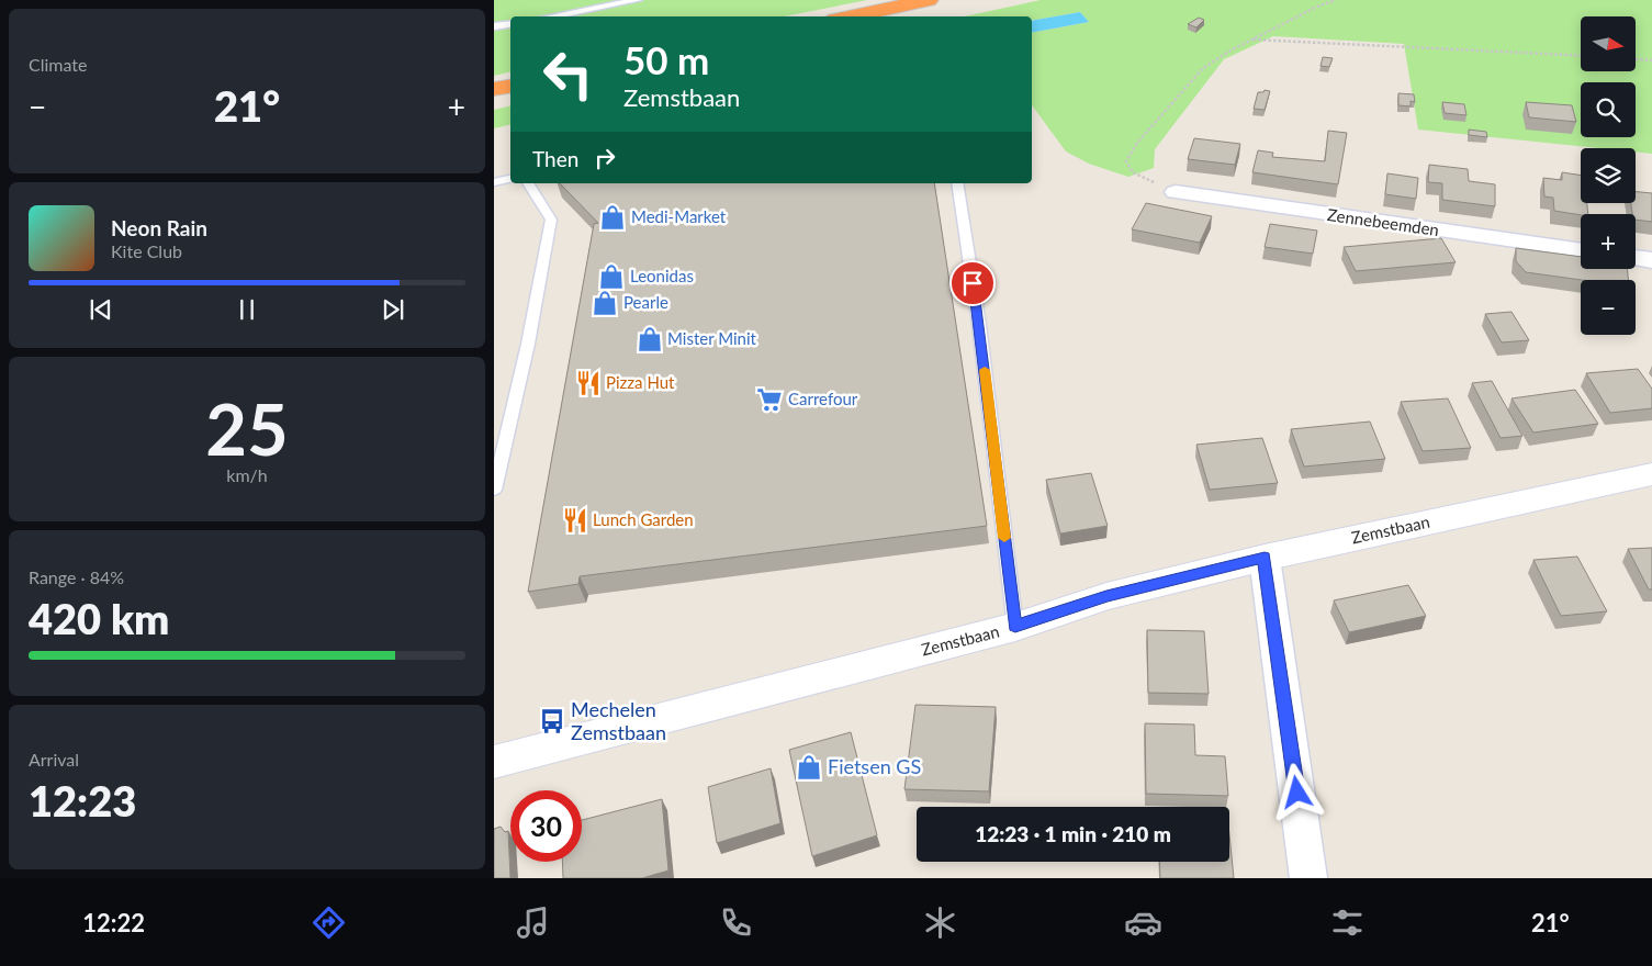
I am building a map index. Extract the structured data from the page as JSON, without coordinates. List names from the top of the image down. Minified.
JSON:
{"streets":{"street":["Zennebeemden","Zemstbaan"]},"places":{"shop":["Medi-Market","Leonidas","Pearle","Mister Minit","Fietsen GS"],"restaurant":["Pizza Hut","Lunch Garden"],"supermarket":["Carrefour"],"bus stop":["Mechelen Zemstbaan"]},"north":"right","page":{"tile":["Climate",["25","km/h"],["Range · 84%","420 km"],["Arrival","12:23"]],"map_buttons":["+","−"],"turn":["50 m","Zemstbaan"],"heat":["−","21°","+"],"then":"Then","song":["Neon Rain","Kite Club"],"limit":"30","trip":"12:23 · 1 min · 210 m","tabs":["12:22","21°"]}}
